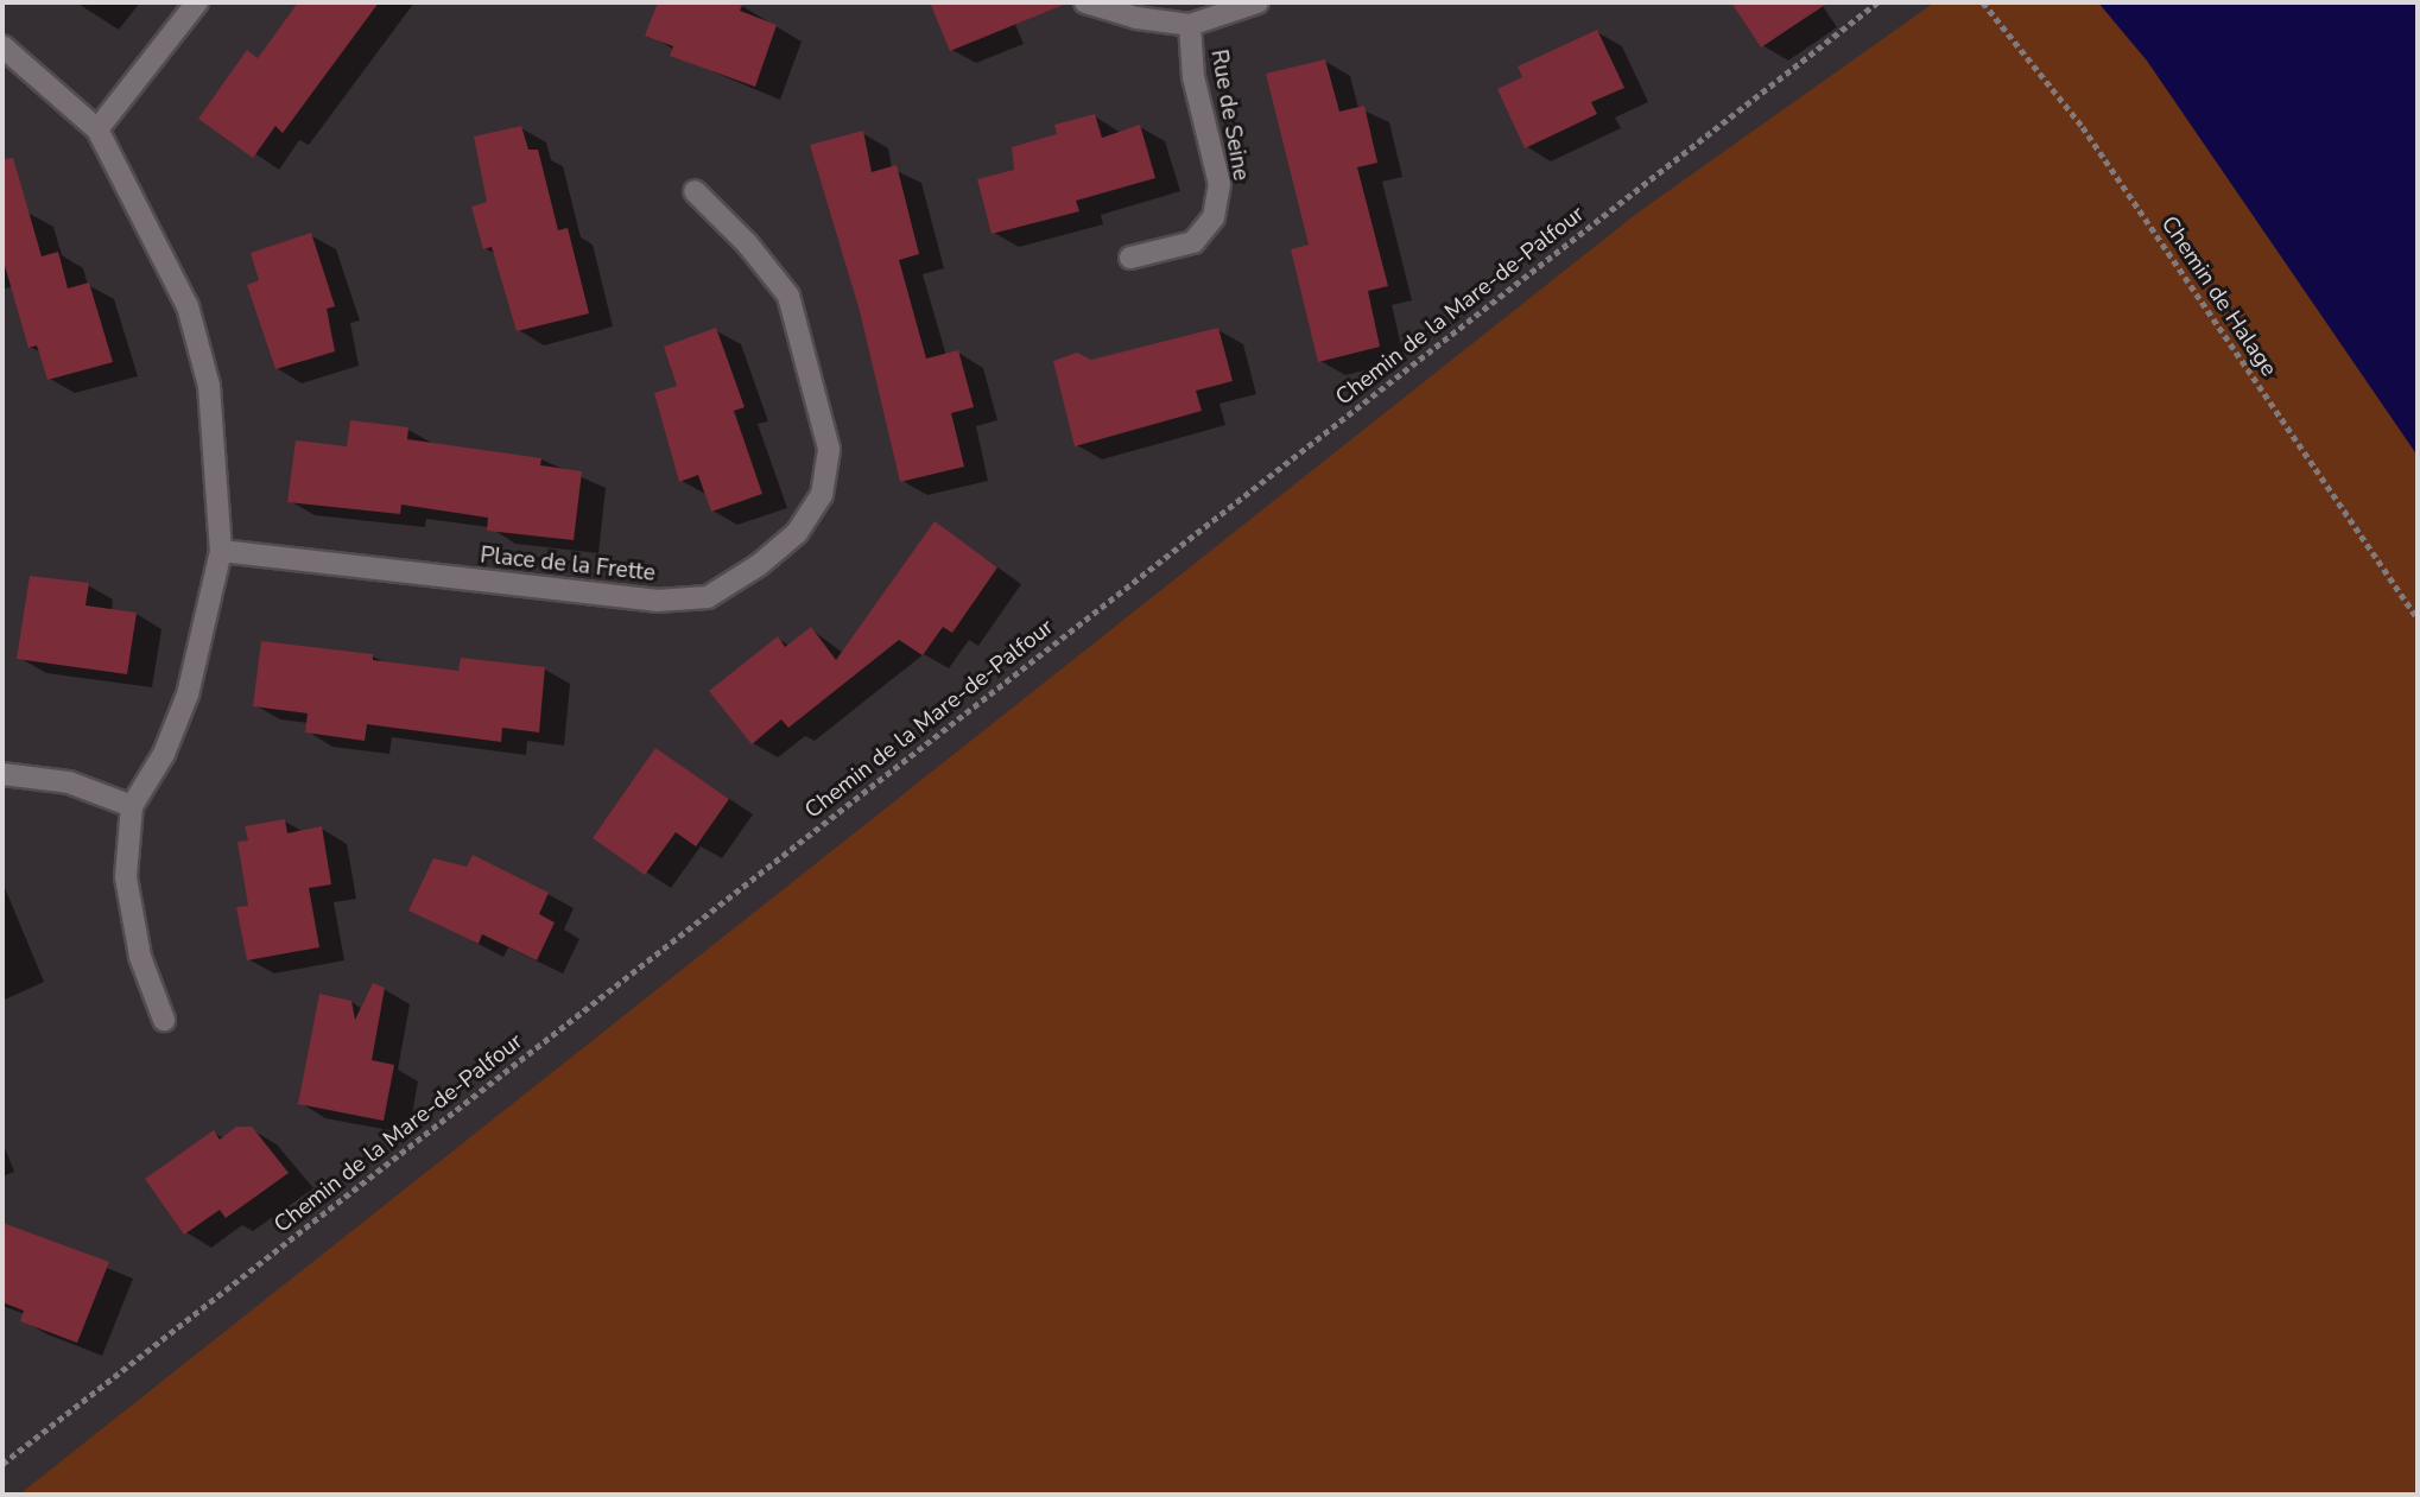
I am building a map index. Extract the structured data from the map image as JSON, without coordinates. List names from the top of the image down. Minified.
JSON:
{"streets":{"street":["Rue de Seine","Place de la Frette"],"path":["Chemin de Halage","Chemin de la Mare-de-Palfour"]}}
